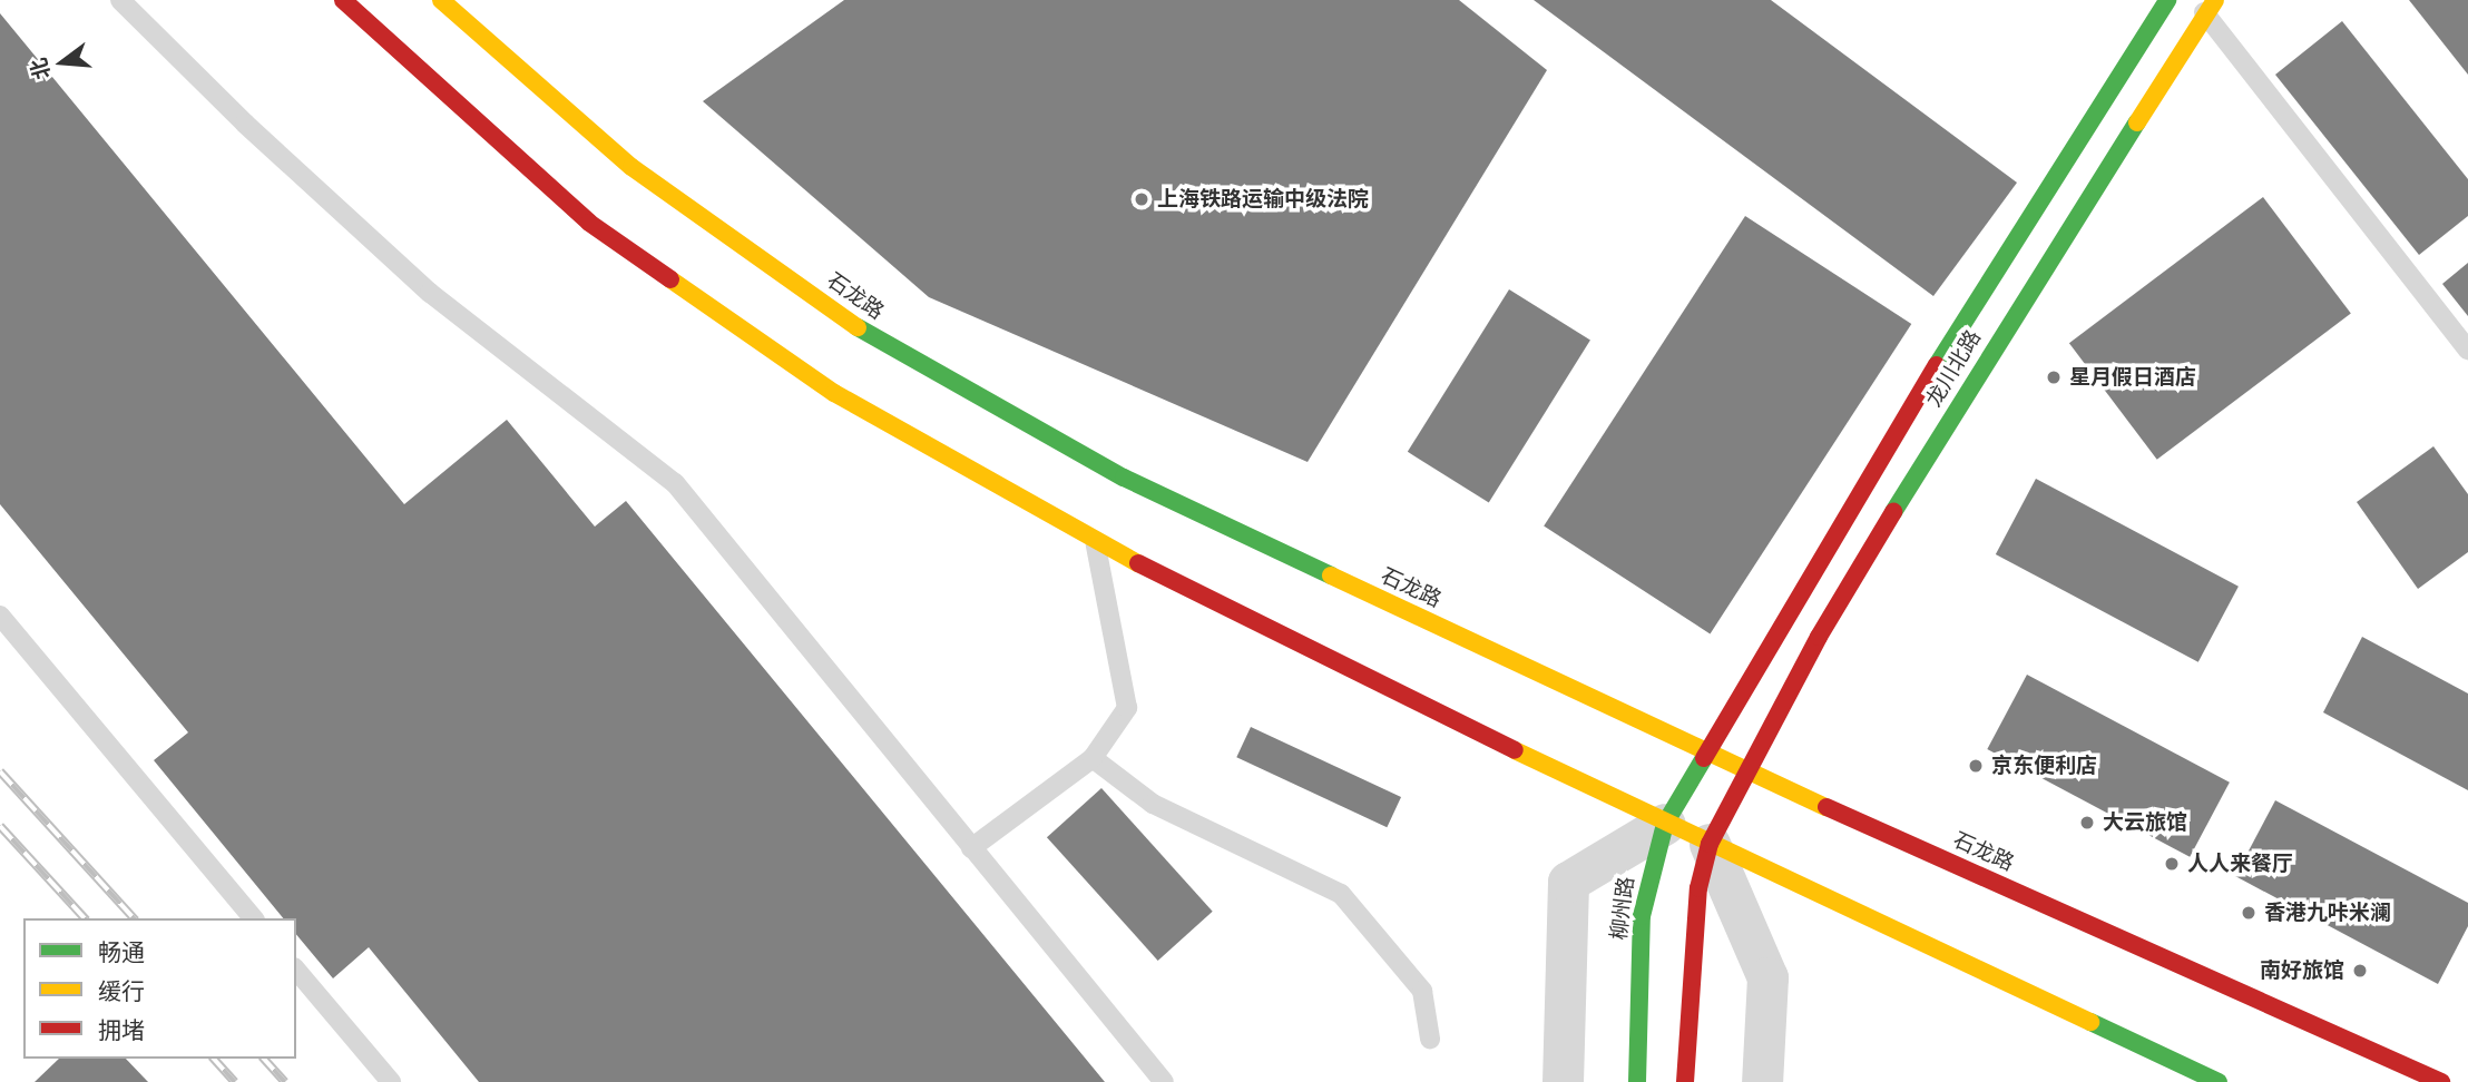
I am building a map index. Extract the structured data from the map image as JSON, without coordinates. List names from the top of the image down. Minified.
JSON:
{"streets":{"main road":["石龙路","龙川北路","柳州路"]},"crossings":[["石龙路","龙川北路"],["石龙路","柳州路"],["龙川北路","柳州路"]],"places":["上海铁路运输中级法院","星月假日酒店","京东便利店","大云旅馆","人人来餐厅","香港九咔米澜","南好旅馆"],"legend":["畅通","缓行","拥堵"],"north":"left"}
